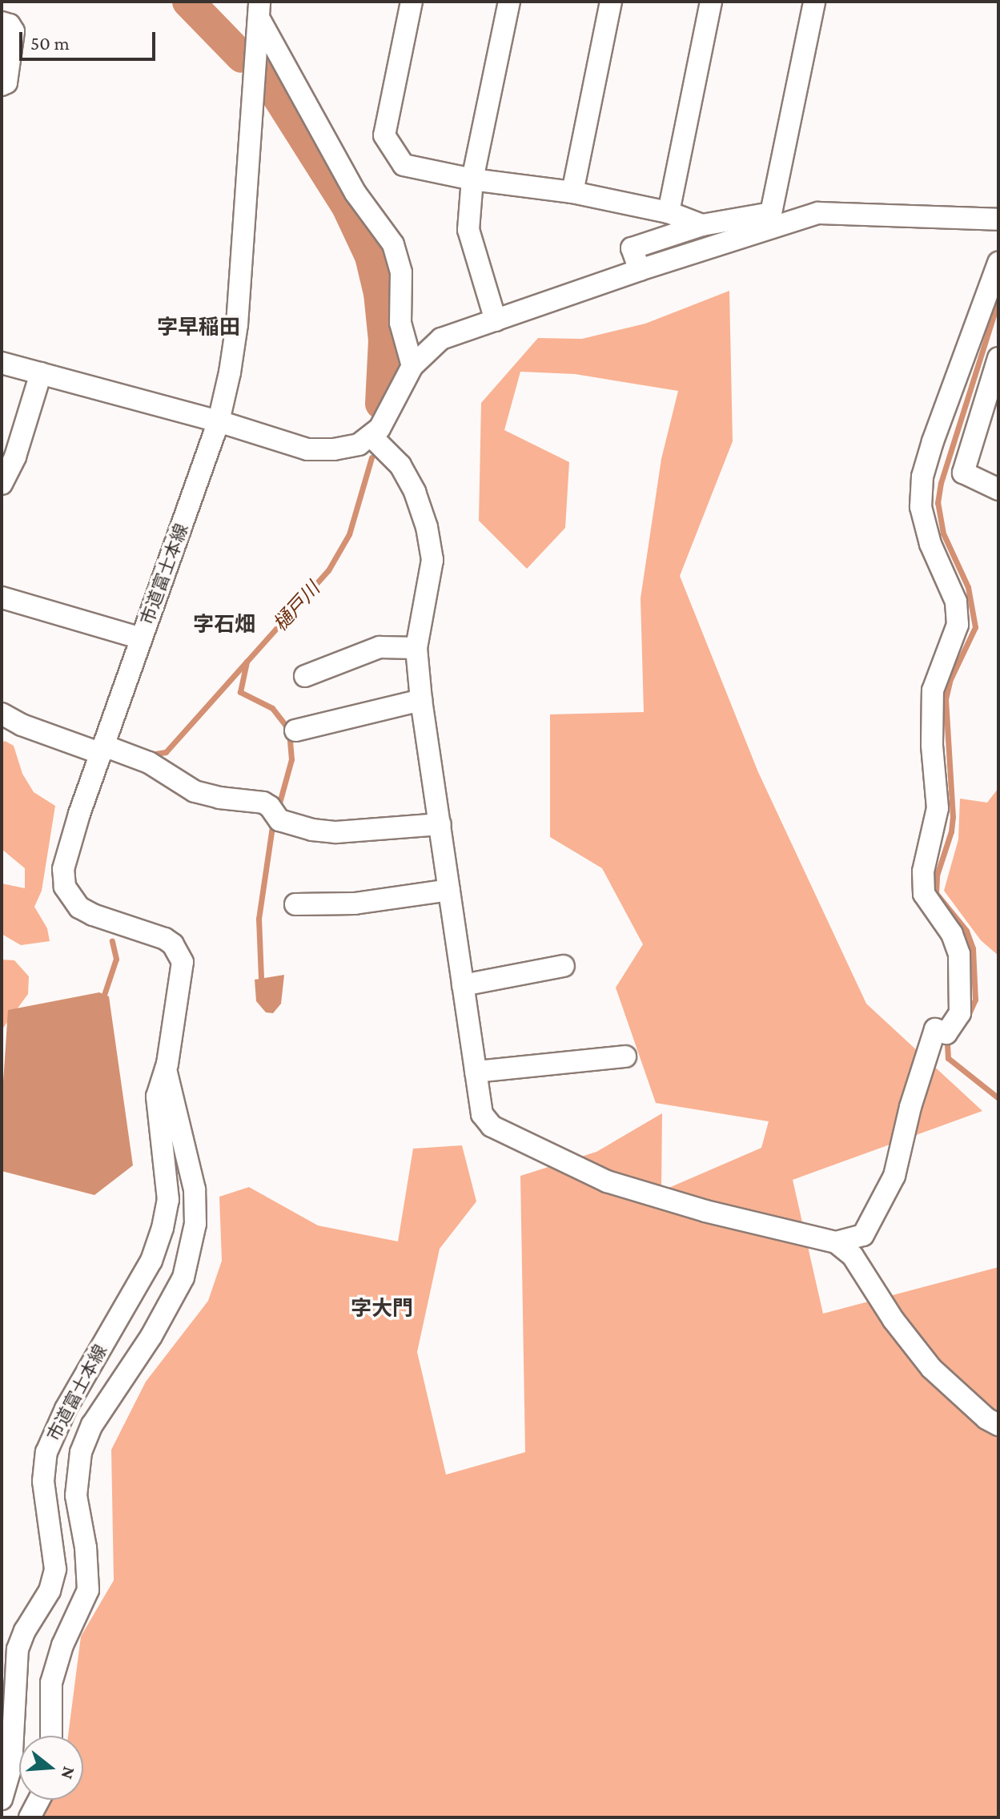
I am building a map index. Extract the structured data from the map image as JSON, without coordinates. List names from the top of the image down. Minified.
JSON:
{"streets":{"street":["市道富士本線"]},"districts":["字早稲田","字石畑","字大門"],"water":["樋戸川"],"scale_bar":"50 m","north":"right"}
